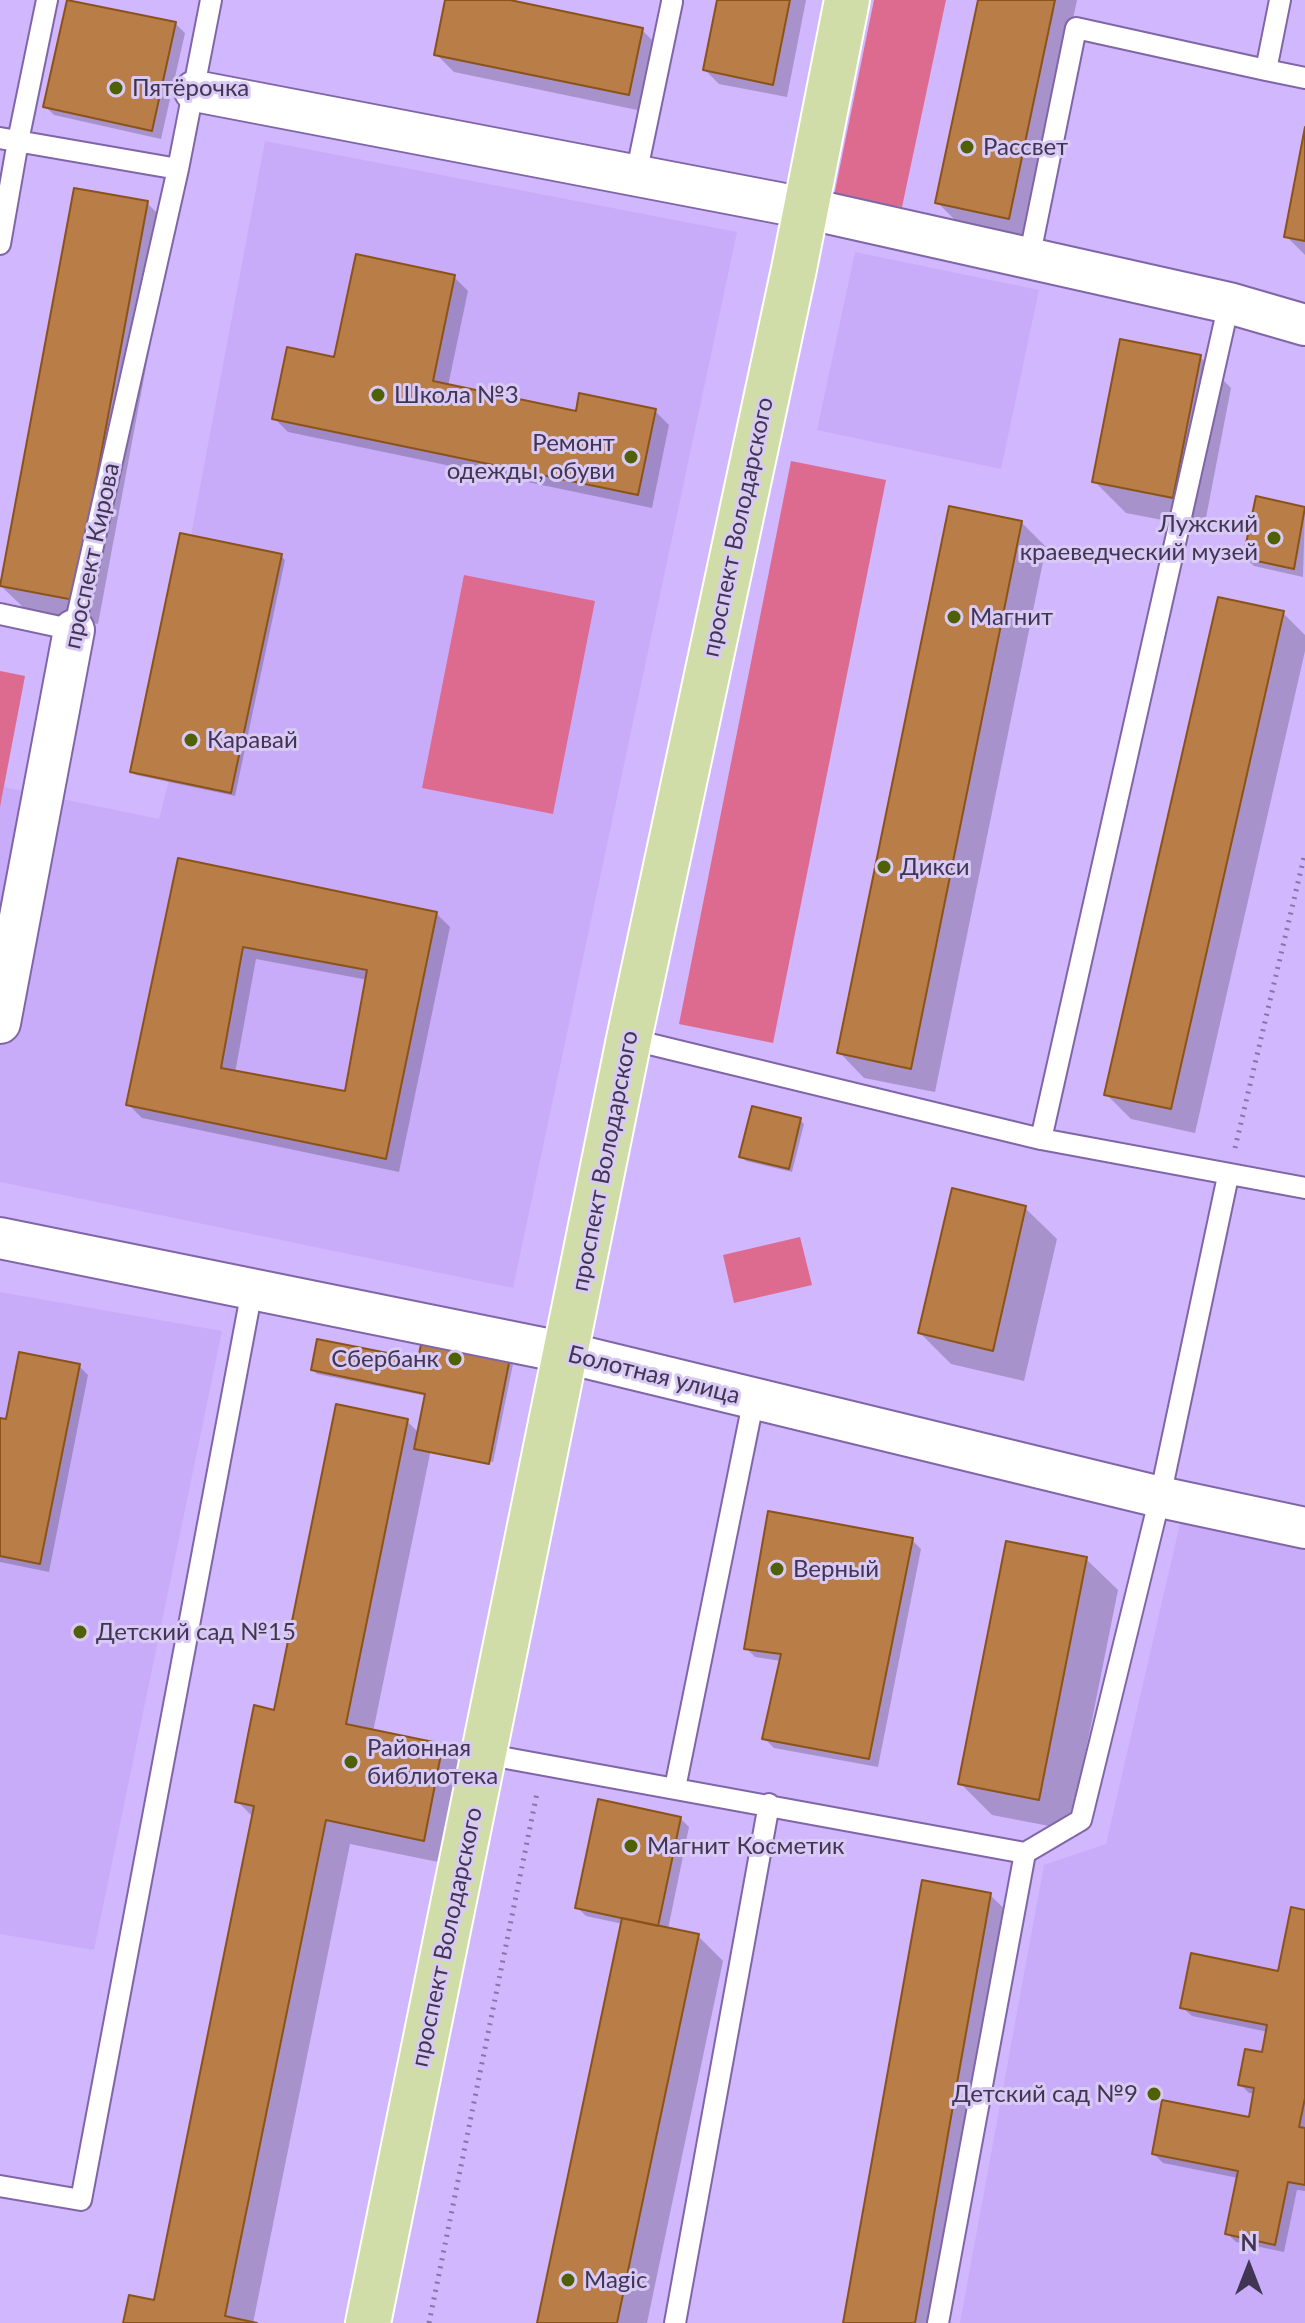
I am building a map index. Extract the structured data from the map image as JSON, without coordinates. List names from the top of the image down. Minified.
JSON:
{"streets":{"main road":["проспект Володарского"],"street":["проспект Кирова","Болотная улица"]},"crossings":[["проспект Володарского","Болотная улица"]],"places":["Пятёрочка","Рассвет","Школа №3","Ремонт одежды, обуви","Лужский краеведческий музей","Магнит","Каравай","Дикси","Сбербанк","Верный","Детский сад №15","Районная библиотека","Магнит Косметик","Детский сад №9","Magic"],"north":"top"}
